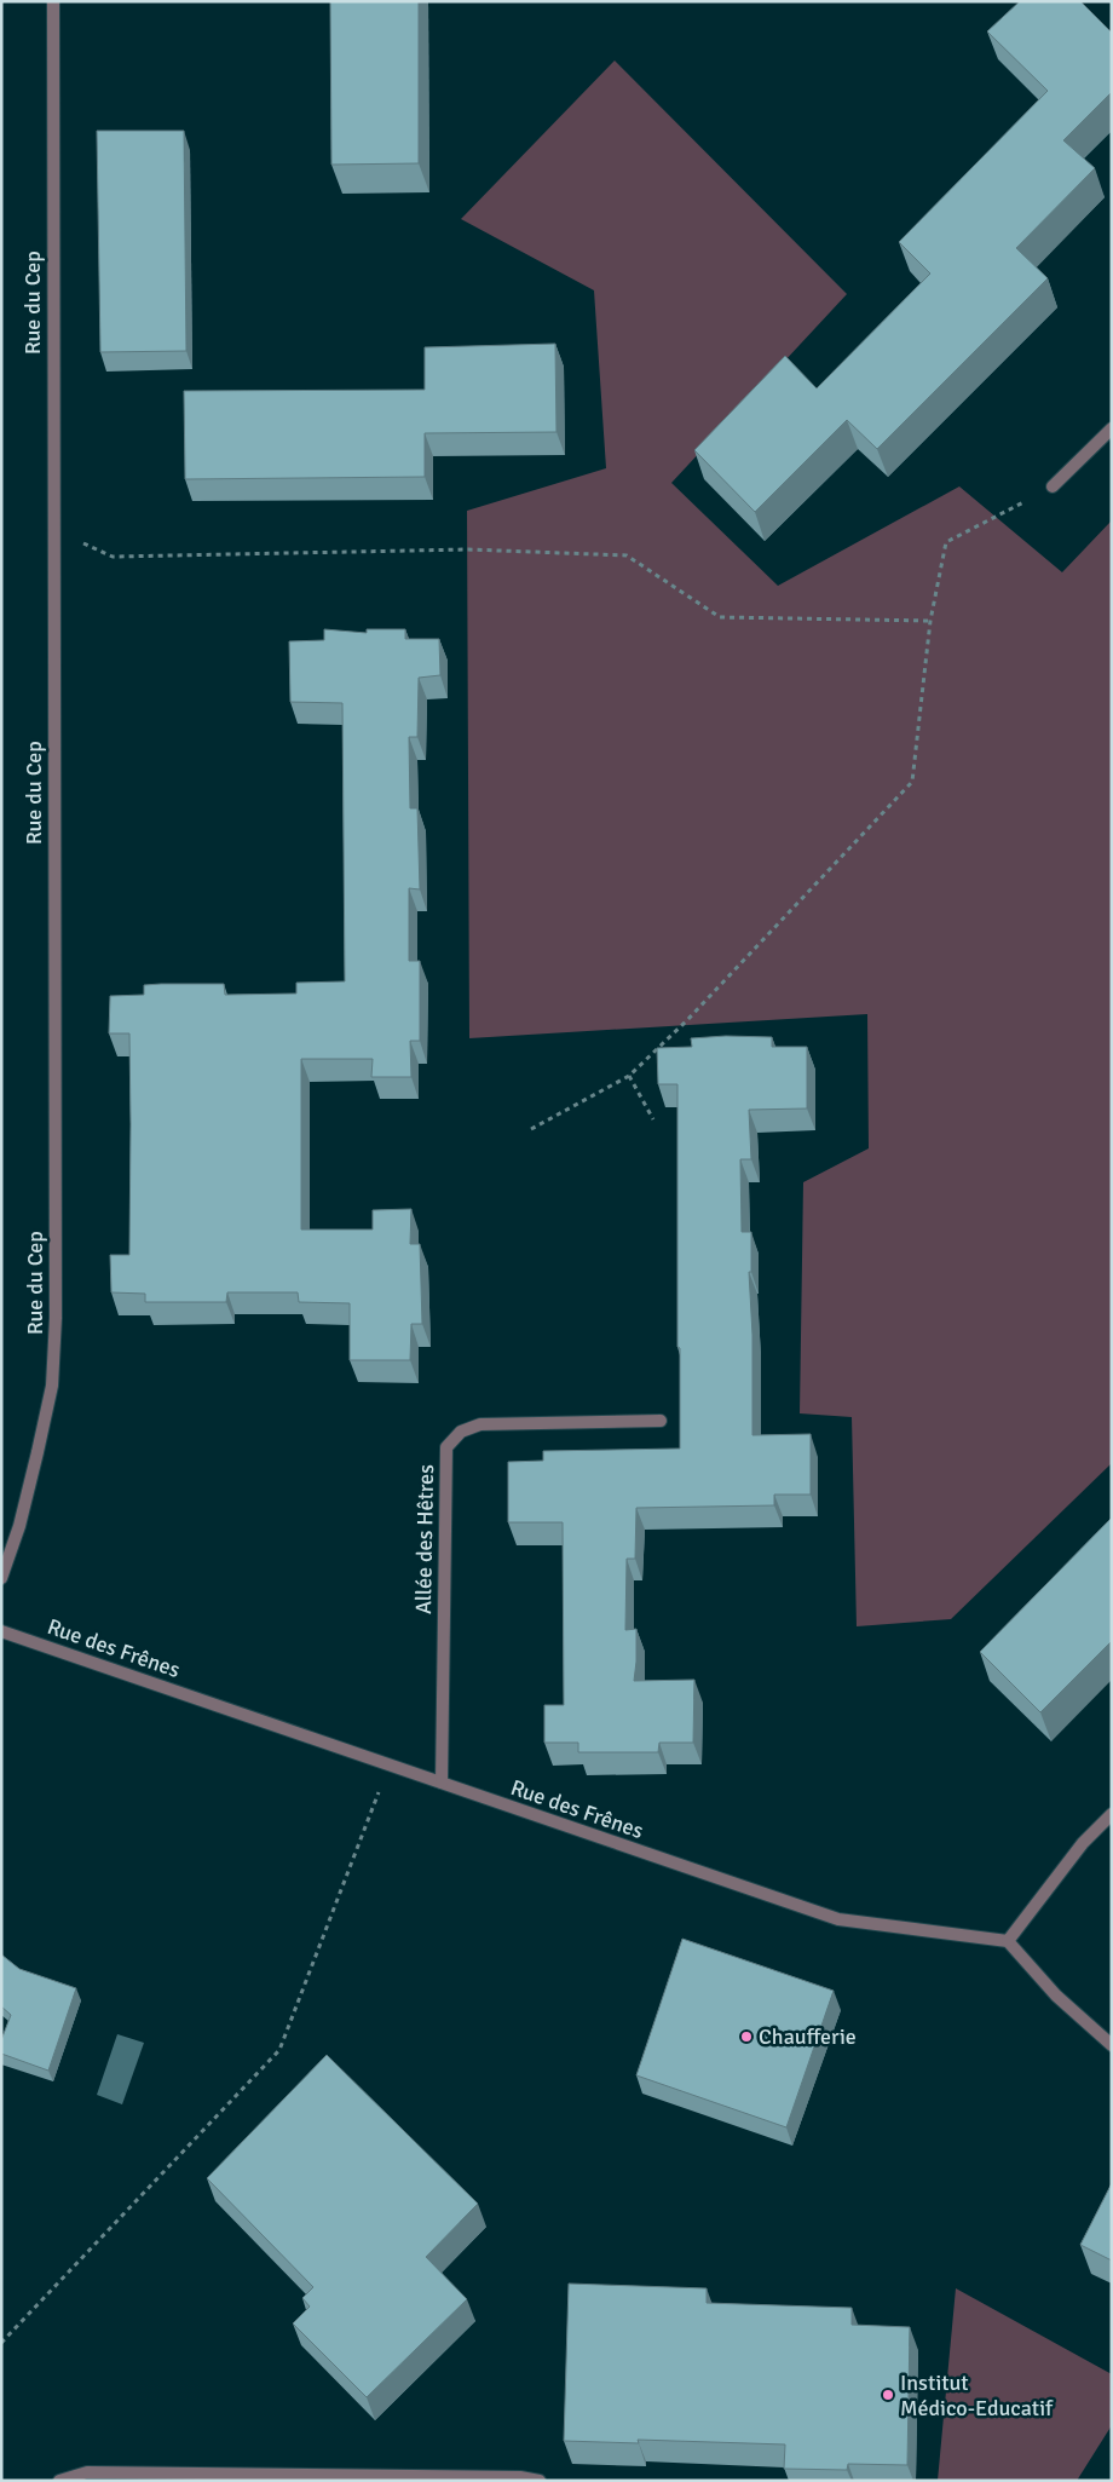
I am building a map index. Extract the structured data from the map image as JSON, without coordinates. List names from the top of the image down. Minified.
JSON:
{"streets":{"street":["Rue du Cep","Allée des Hêtres","Rue des Frênes"]},"crossings":[["Allée des Hêtres","Rue des Frênes"]],"places":["Chaufferie","Institut Médico-Educatif"]}
